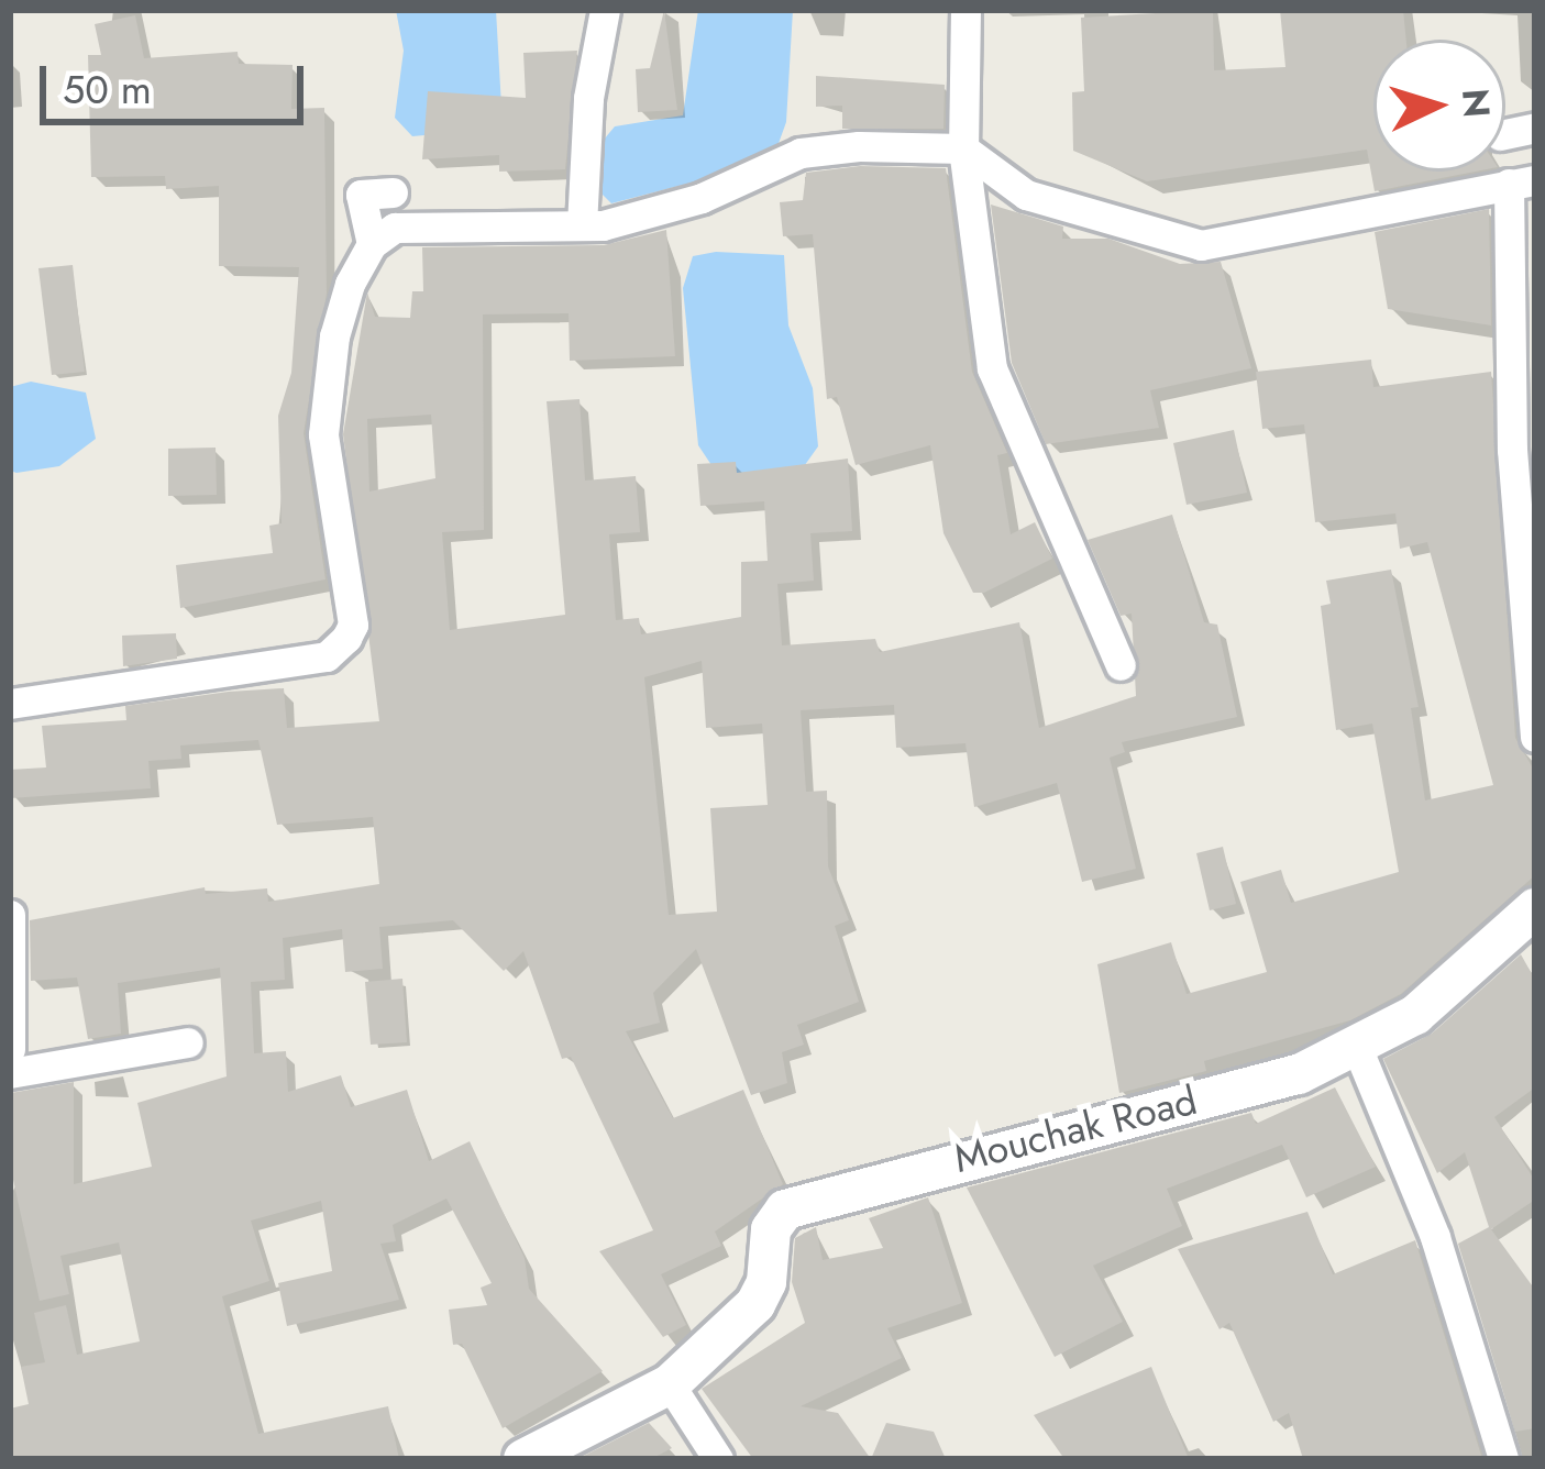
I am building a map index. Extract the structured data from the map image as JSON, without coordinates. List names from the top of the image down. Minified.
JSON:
{"streets":{"street":["Mouchak Road"]},"scale_bar":"50 m","north":"right"}
